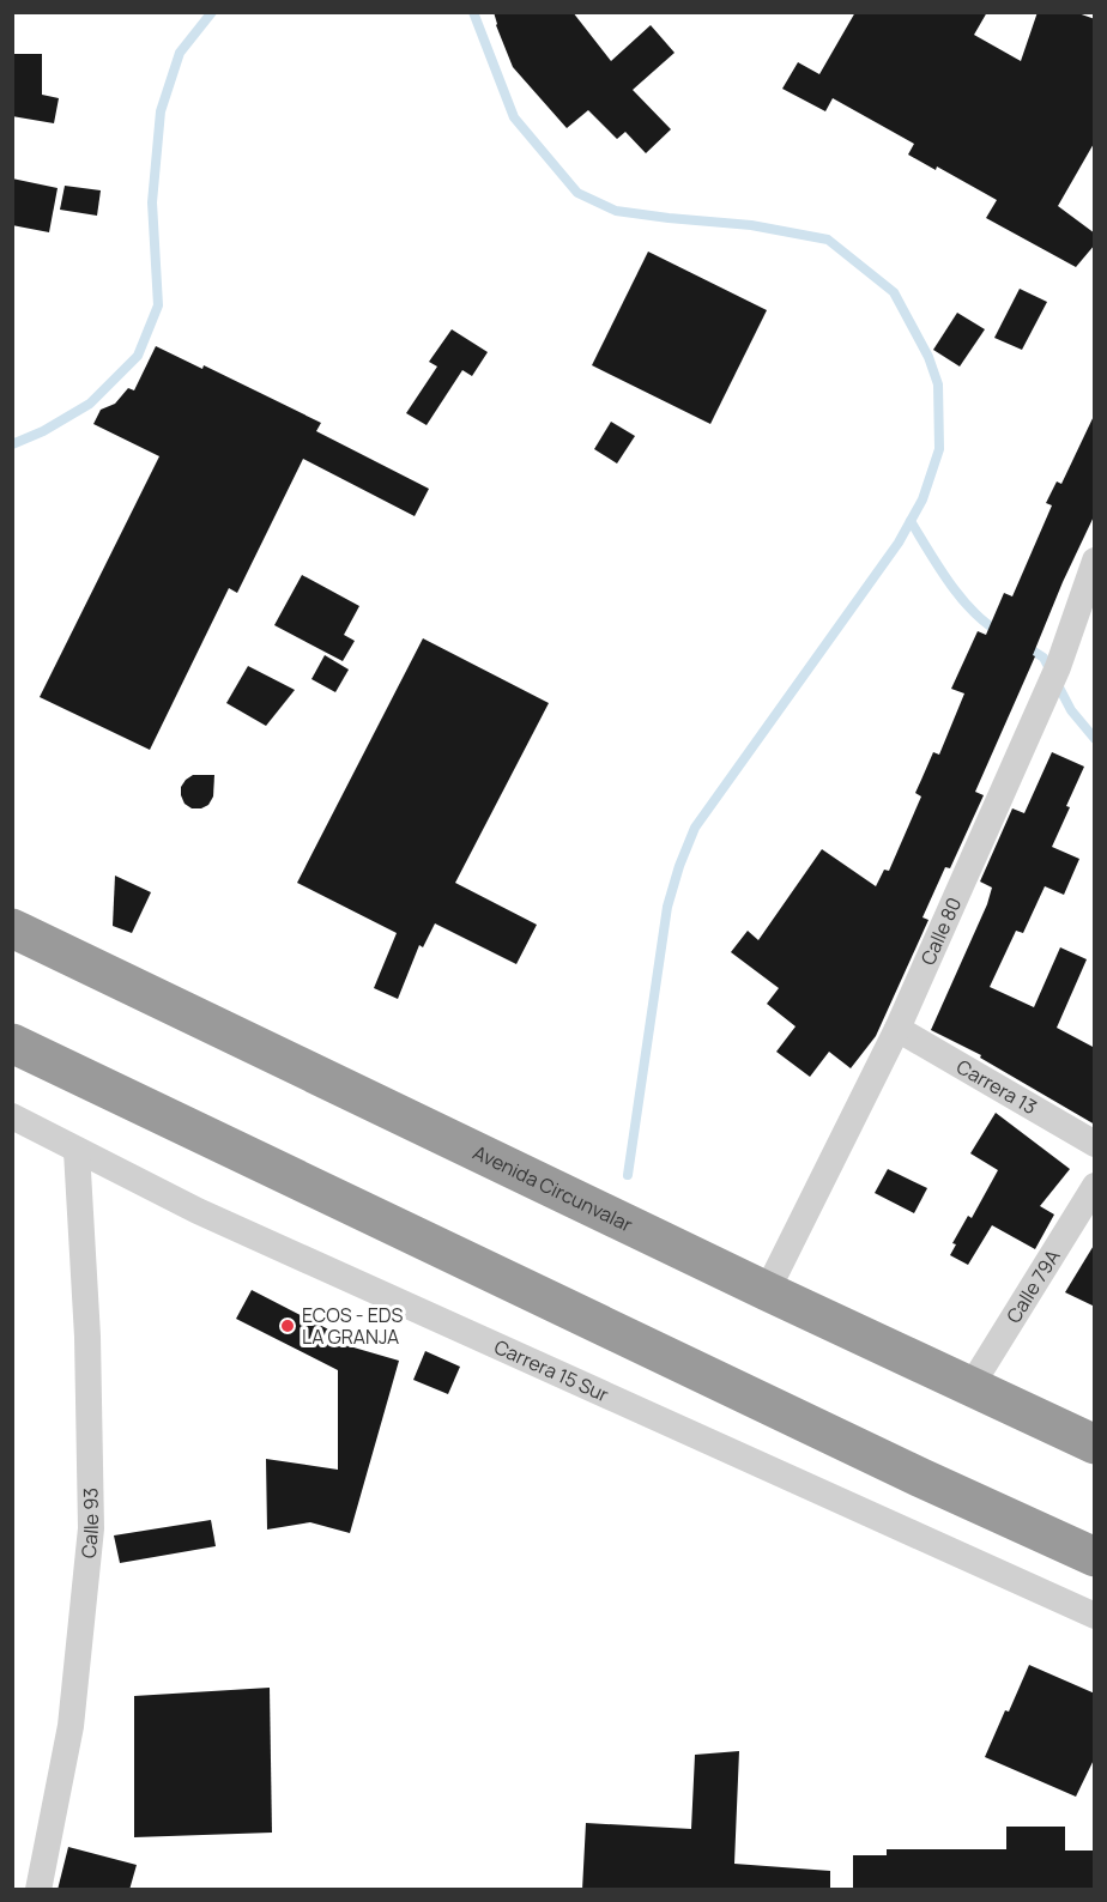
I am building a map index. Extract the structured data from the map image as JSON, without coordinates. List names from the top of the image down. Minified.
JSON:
{"streets":{"highway":["Avenida Circunvalar"],"street":["Calle 80","Carrera 13","Calle 79A","Carrera 15 Sur","Calle 93"]},"crossings":[["Calle 80","Carrera 13"],["Calle 80","Avenida Circunvalar"],["Avenida Circunvalar","Calle 79A"],["Carrera 15 Sur","Calle 93"]],"places":["ECOS - EDS LA GRANJA"]}
